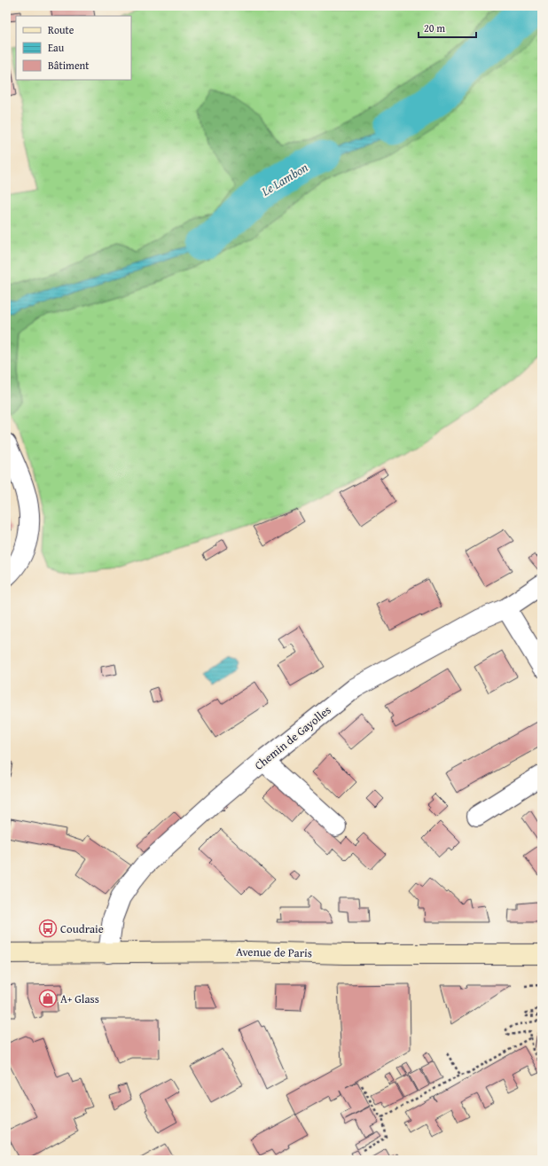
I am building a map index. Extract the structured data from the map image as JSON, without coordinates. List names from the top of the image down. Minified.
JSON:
{"streets":{"main road":["Avenue de Paris"],"street":["Chemin de Gayolles"]},"crossings":[["Chemin de Gayolles","Avenue de Paris"]],"water":["Le Lambon"],"places":{"bus stop":["Coudraie"],"shop":["A+ Glass"]},"legend":["Route","Eau","Bâtiment"],"scale_bar":"20 m"}
